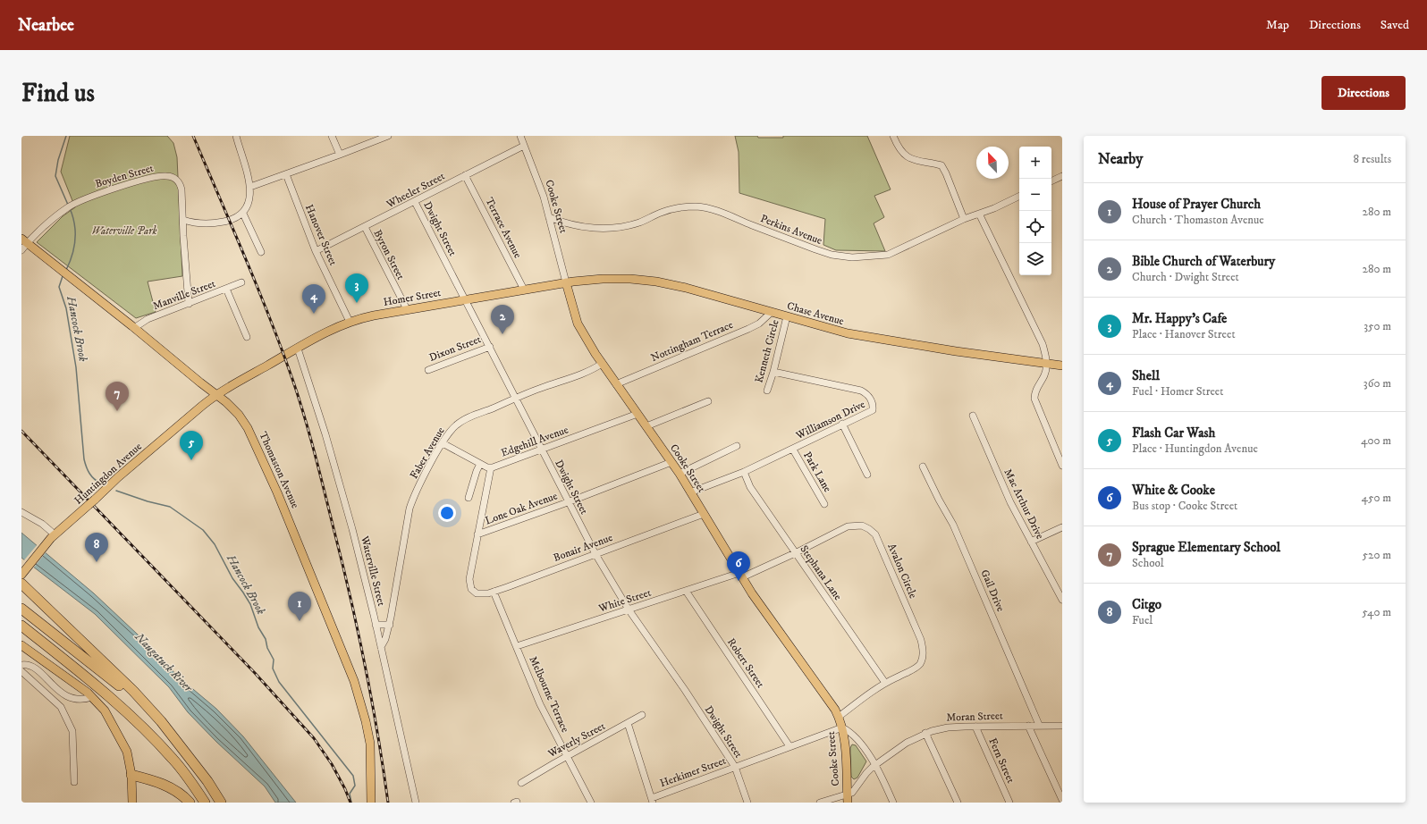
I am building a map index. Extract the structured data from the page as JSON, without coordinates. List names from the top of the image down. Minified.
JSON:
{"streets":{"main road":["Cooke Street","Homer Street","Chase Avenue","Thomaston Avenue","Huntingdon Avenue"],"street":["Boyden Street","Wheeler Street","Terrace Avenue","Dwight Street","Perkins Avenue","Hanover Street","Byron Street","Manville Street","Nottingham Terrace","Dixon Street","Kenneth Circle","Williamson Drive","Edgehill Avenue","Faber Avenue","Park Lane","Mac Arthur Drive","Lone Oak Avenue","Bonair Avenue","Waterville Street","Avalon Circle","Stephana Lane","Gail Drive","White Street","Robert Street","Melbourne Terrace","Moran Street","Waverly Street","Fern Street","Herkimer Street"]},"crossings":[["Boyden Street","Manville Street"],["Boyden Street","Thomaston Avenue"],["Wheeler Street","Cooke Street"],["Wheeler Street","Terrace Avenue"],["Wheeler Street","Dwight Street"],["Wheeler Street","Hanover Street"],["Wheeler Street","Byron Street"],["Cooke Street","Perkins Avenue"],["Cooke Street","Homer Street"],["Cooke Street","Chase Avenue"],["Cooke Street","Nottingham Terrace"],["Cooke Street","Williamson Drive"],["Cooke Street","Edgehill Avenue"],["Cooke Street","Faber Avenue"],["Cooke Street","Lone Oak Avenue"],["Cooke Street","Bonair Avenue"],["Cooke Street","Avalon Circle"],["Cooke Street","White Street"],["Cooke Street","Moran Street"],["Cooke Street","Herkimer Street"],["Terrace Avenue","Homer Street"],["Dwight Street","Homer Street"],["Dwight Street","Dixon Street"],["Dwight Street","Edgehill Avenue"],["Dwight Street","Faber Avenue"],["Dwight Street","Lone Oak Avenue"],["Dwight Street","Bonair Avenue"],["Dwight Street","White Street"],["Dwight Street","Herkimer Street"],["Hanover Street","Homer Street"],["Byron Street","Homer Street"],["Manville Street","Thomaston Avenue"],["Homer Street","Chase Avenue"],["Homer Street","Thomaston Avenue"],["Homer Street","Huntingdon Avenue"],["Homer Street","Waterville Street"],["Chase Avenue","Nottingham Terrace"],["Chase Avenue","Kenneth Circle"],["Kenneth Circle","Williamson Drive"],["Williamson Drive","Park Lane"],["Williamson Drive","Stephana Lane"],["Edgehill Avenue","Faber Avenue"],["Faber Avenue","Waterville Street"],["Thomaston Avenue","Huntingdon Avenue"],["Lone Oak Avenue","Bonair Avenue"],["Bonair Avenue","Melbourne Terrace"],["Avalon Circle","Stephana Lane"],["Avalon Circle","White Street"],["Gail Drive","Moran Street"],["White Street","Robert Street"],["White Street","Melbourne Terrace"],["Robert Street","Herkimer Street"],["Melbourne Terrace","Waverly Street"],["Moran Street","Fern Street"]],"water":["Hancock Brook","Naugatuck River"],"parks":["Waterville Park"],"north":"top left","page":{"header":"Nearbee","nav":["Map","Directions","Saved"],"buttons":"Directions","title":"Find us","heading":["Nearby","8 results"],"map_buttons":["+","−"],"list":[{"mark":"1","name":"House of Prayer Church","note":"Church · Thomaston Avenue","value":"280 m"},{"mark":"2","name":"Bible Church of Waterbury","note":"Church · Dwight Street","value":"280 m"},{"mark":"3","name":"Mr. Happy's Cafe","note":"Place · Hanover Street","value":"350 m"},{"mark":"4","name":"Shell","note":"Fuel · Homer Street","value":"360 m"},{"mark":"5","name":"Flash Car Wash","note":"Place · Huntingdon Avenue","value":"400 m"},{"mark":"6","name":"White & Cooke","note":"Bus stop · Cooke Street","value":"450 m"},{"mark":"7","name":"Sprague Elementary School","note":"School","value":"520 m"},{"mark":"8","name":"Citgo","note":"Fuel","value":"540 m"}],"pins":["3","4","2","7","5","8","6","1"]}}
